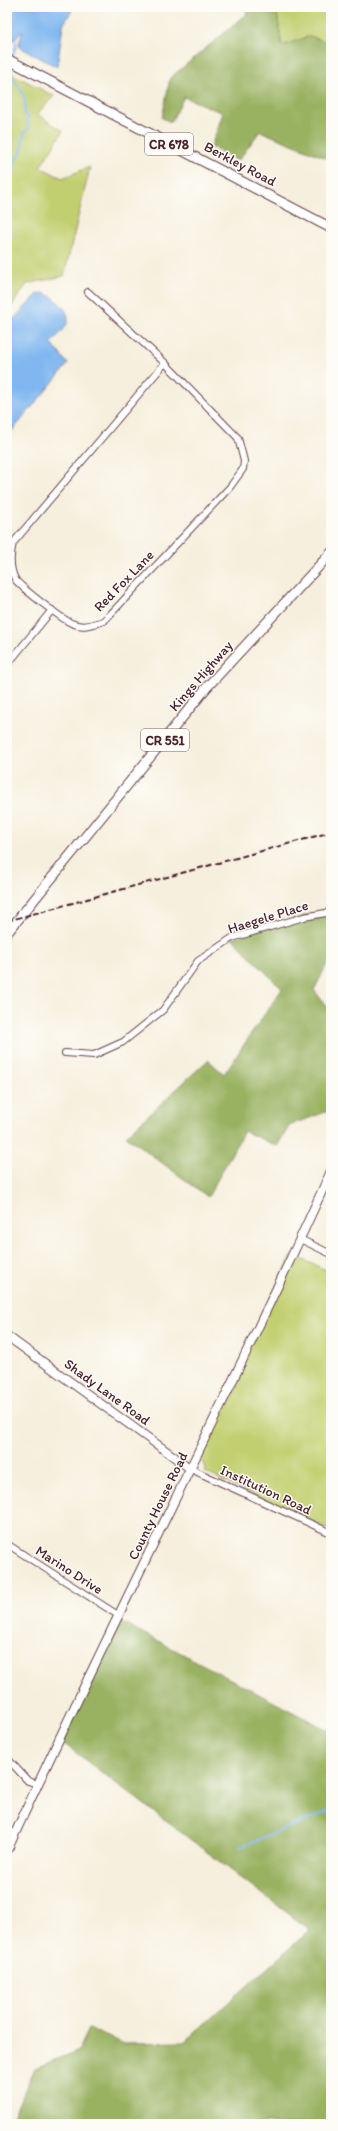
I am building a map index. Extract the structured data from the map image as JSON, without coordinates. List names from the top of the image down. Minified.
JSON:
{"streets":{"main road":["CR 678","Berkley Road","Kings Highway","CR 551"],"street":["Red Fox Lane","Haegele Place","Shady Lane Road","Institution Road","County House Road","Marino Drive"]},"crossings":[["Shady Lane Road","Institution Road"],["Shady Lane Road","County House Road"],["Institution Road","County House Road"],["County House Road","Marino Drive"]]}
